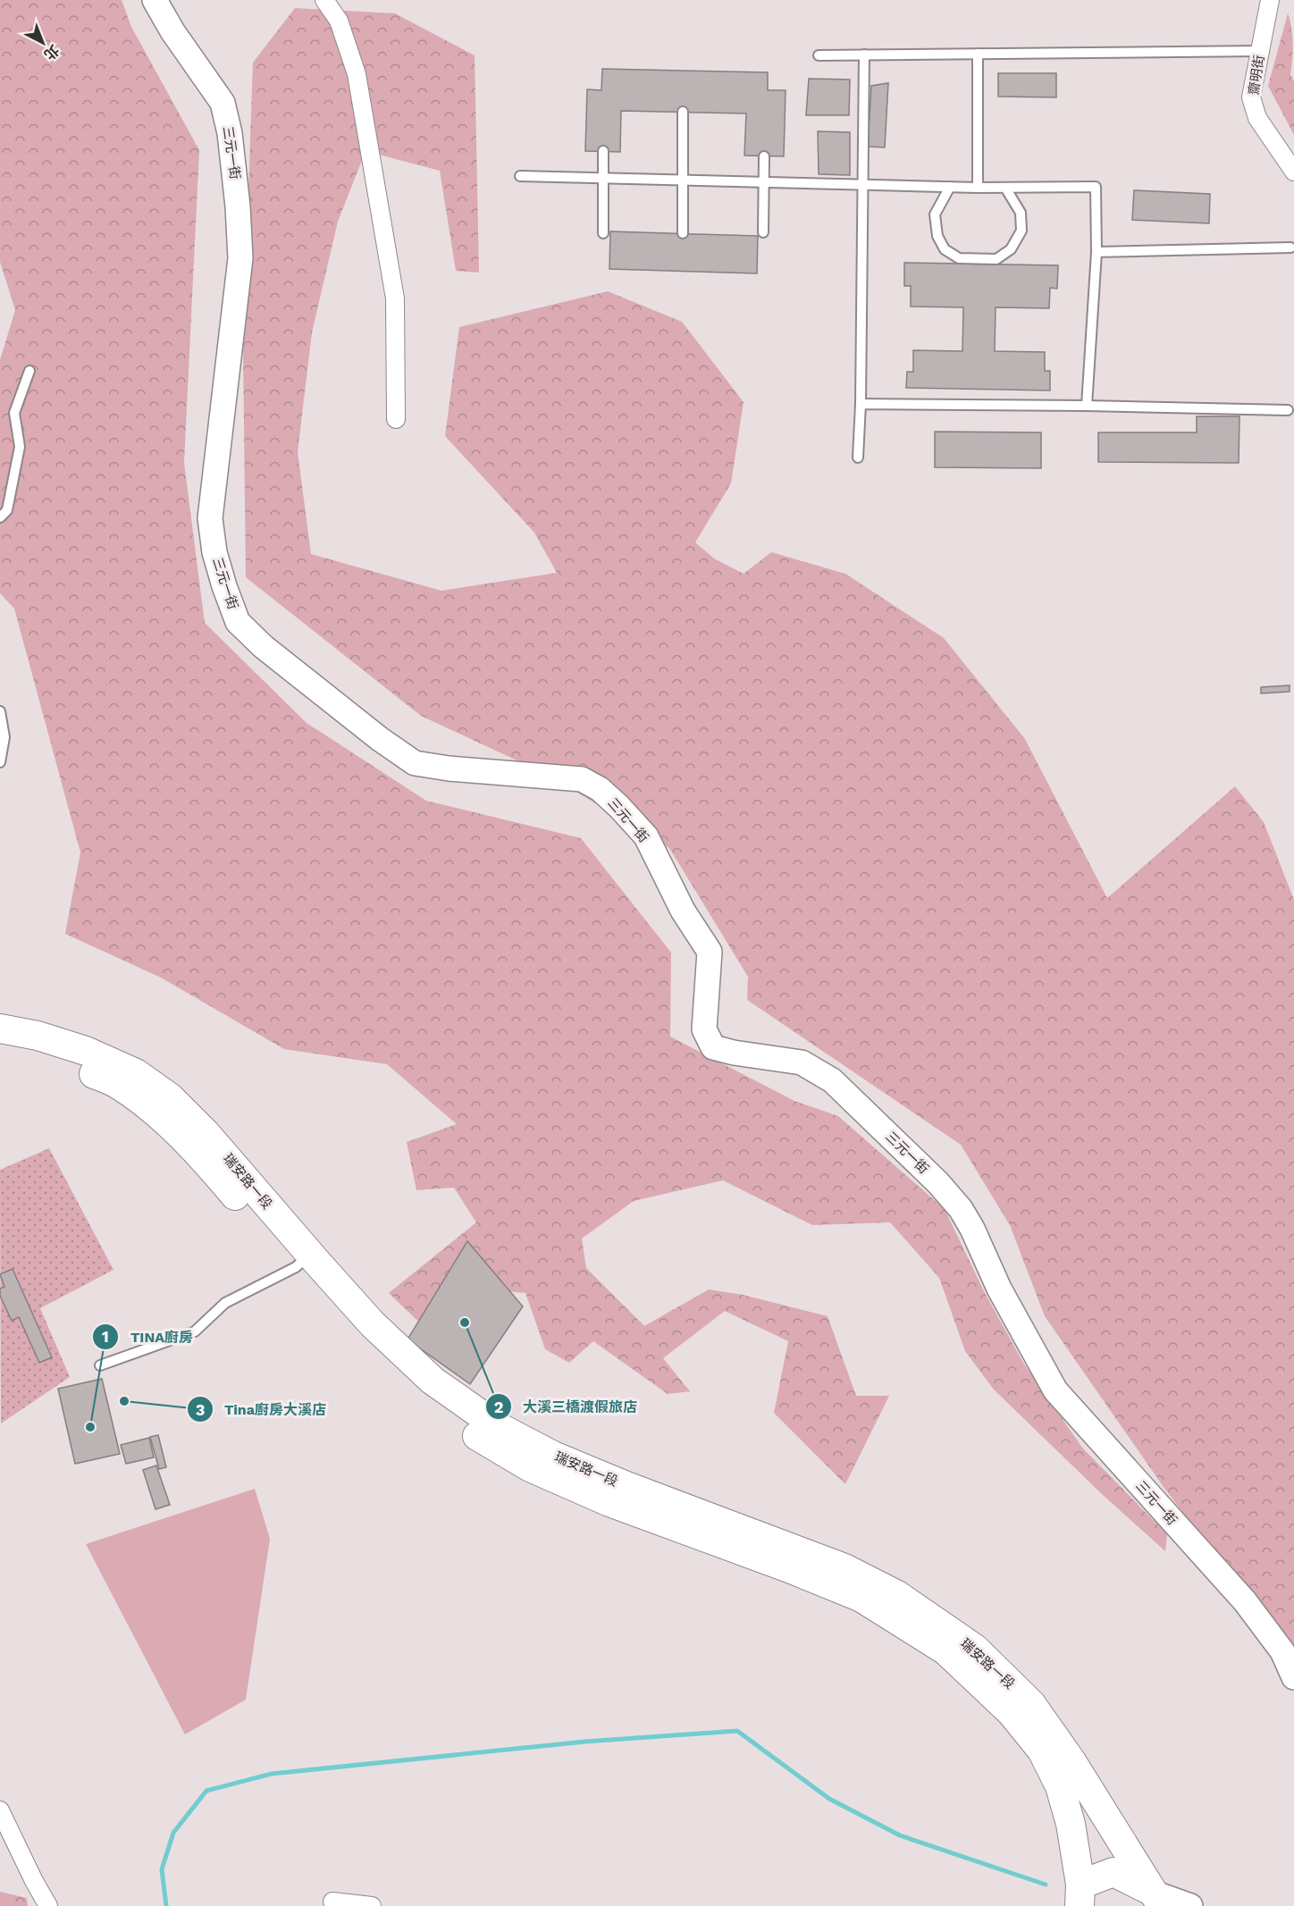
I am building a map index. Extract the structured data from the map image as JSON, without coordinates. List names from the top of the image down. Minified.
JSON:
{"streets":{"main road":["瑞安路一段"],"street":["齋明街","三元一街"]},"places":["大溪三橋渡假旅店","Tina廚房大溪店","TINA廚房"],"north":"bottom right"}
